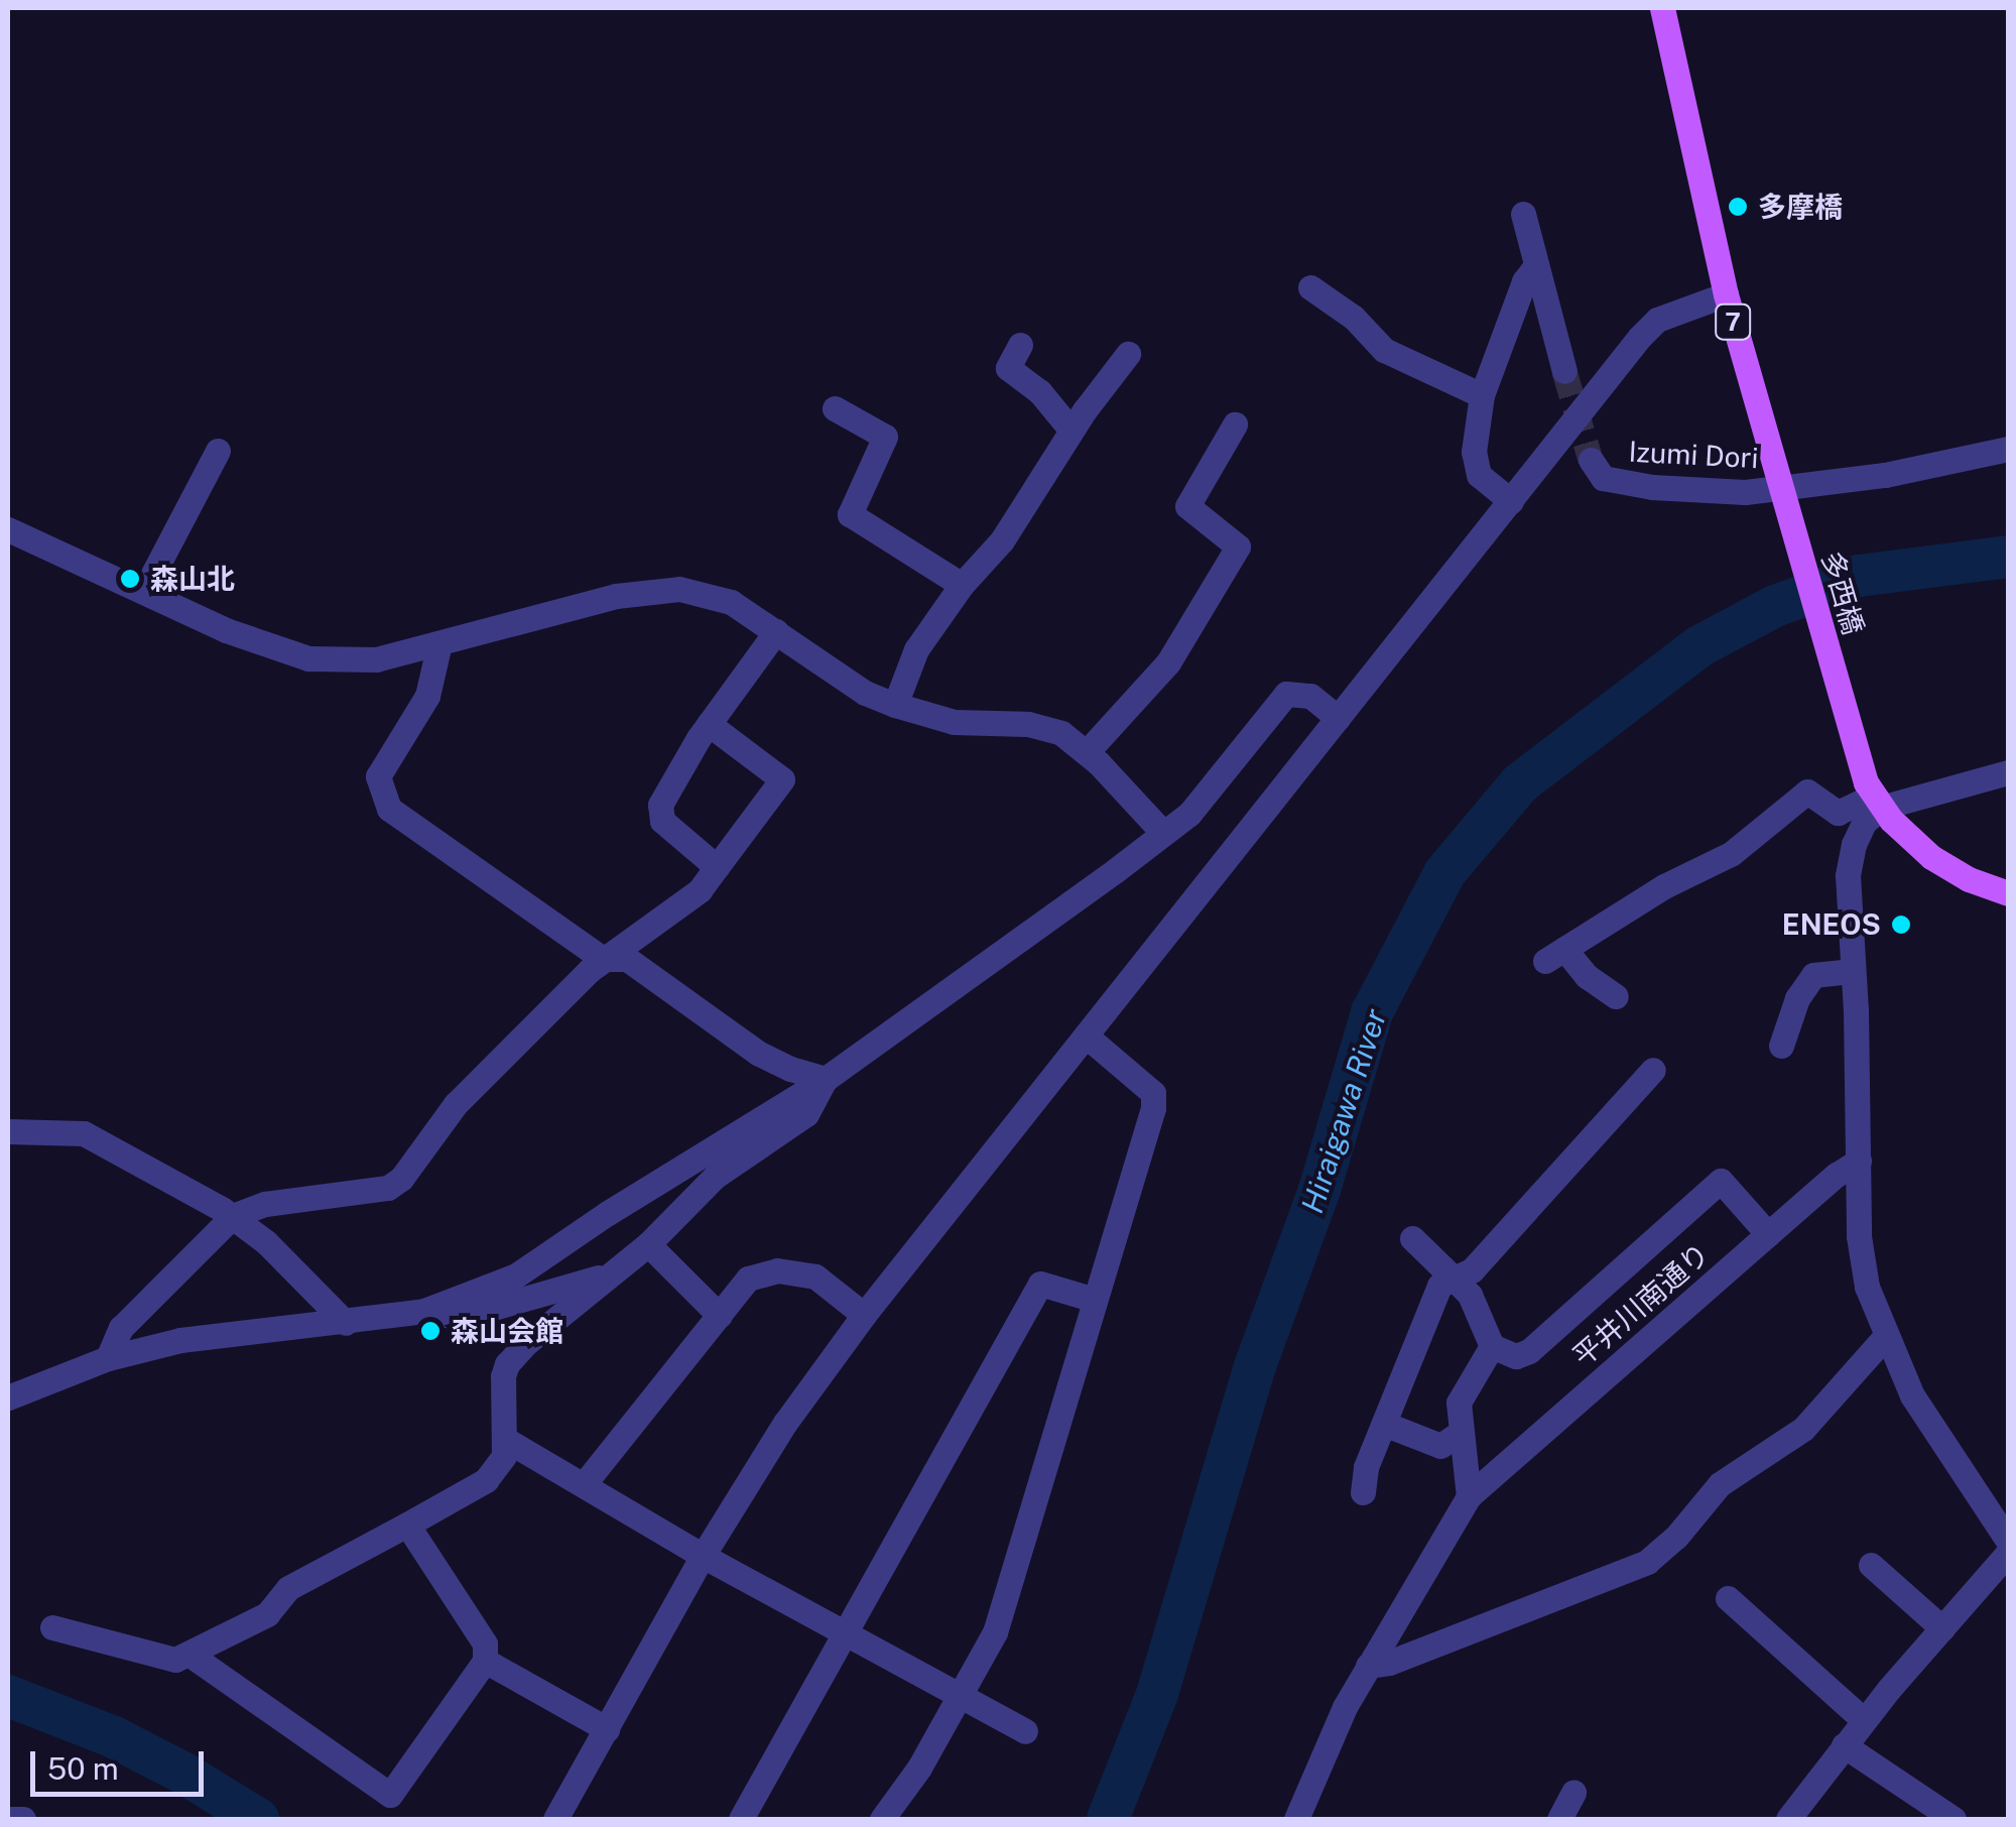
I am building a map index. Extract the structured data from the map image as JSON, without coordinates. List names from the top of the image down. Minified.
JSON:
{"streets":{"main road":["7","多西橋"],"street":["Izumi Dori","平井川南通り"]},"crossings":[["7","Izumi Dori"],["7","多西橋"],["Izumi Dori","多西橋"]],"water":["Hiraigawa River"],"places":["多摩橋","森山北","ENEOS","森山会館"],"scale_bar":"50 m"}
